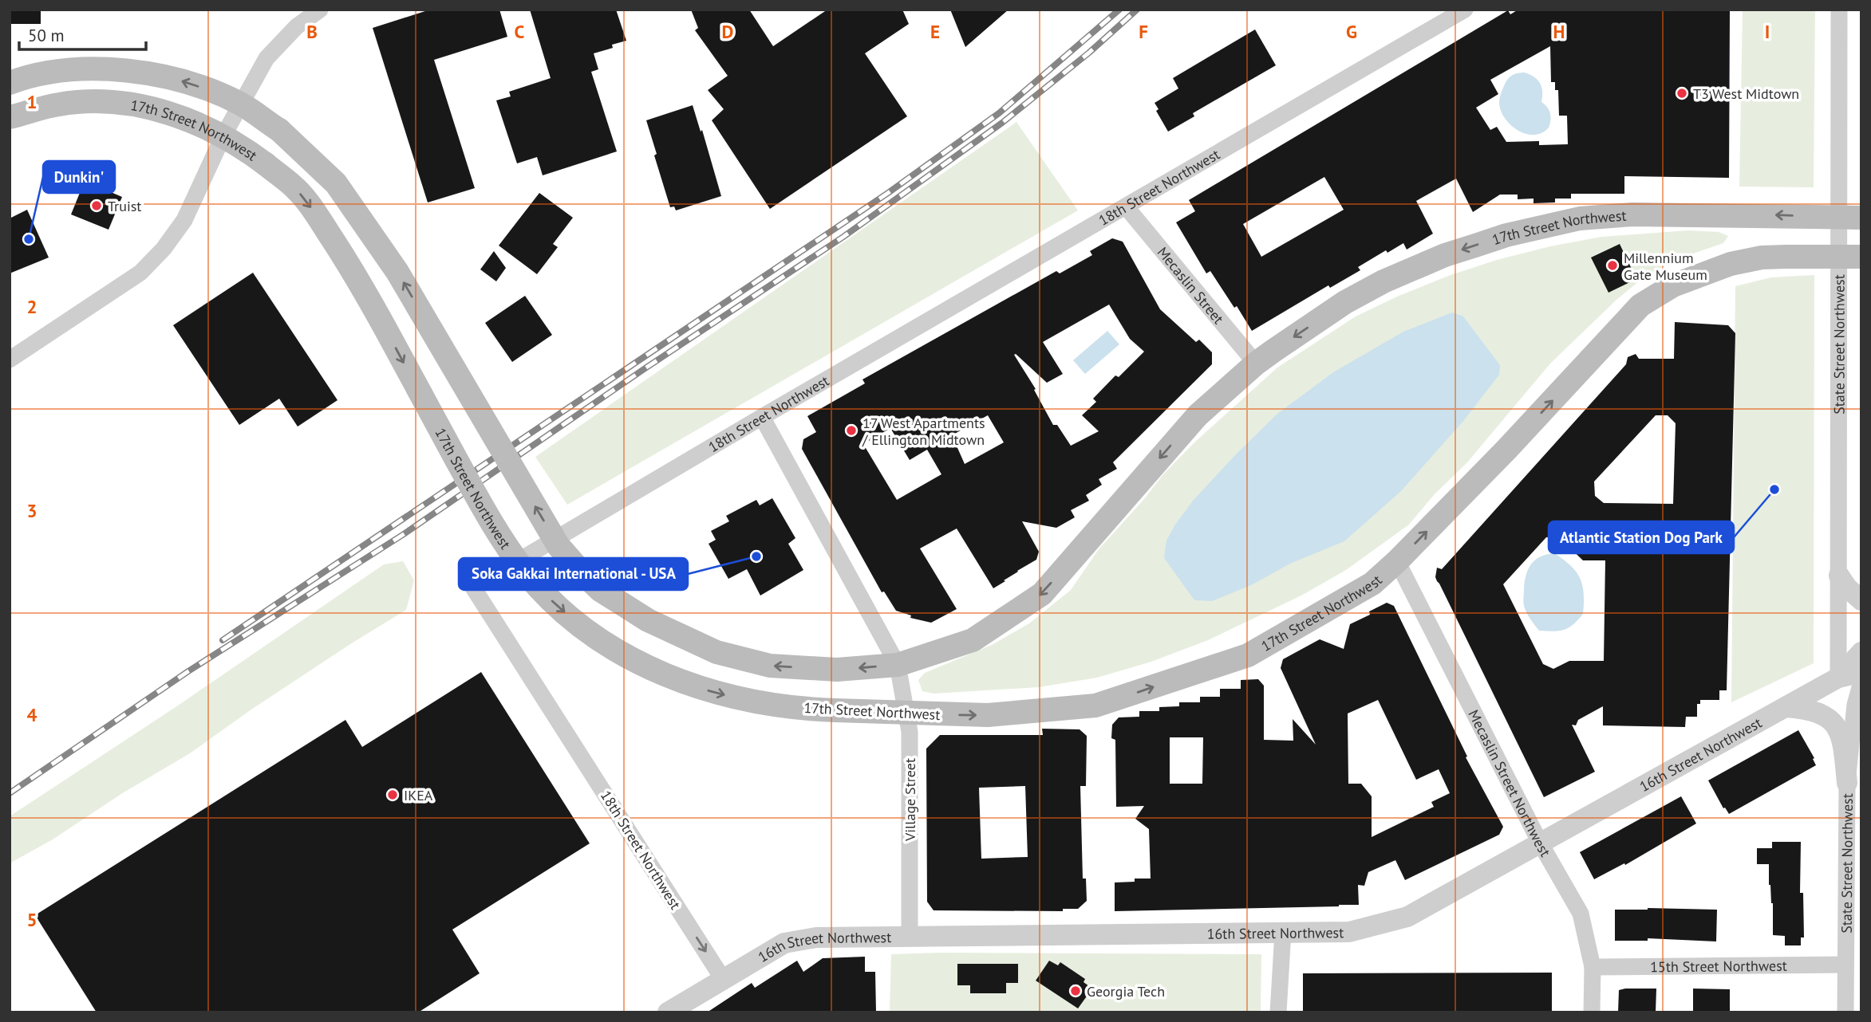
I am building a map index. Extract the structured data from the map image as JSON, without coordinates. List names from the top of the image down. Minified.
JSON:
{"streets":{"main road":["17th Street Northwest"],"street":["18th Street Northwest","Mecaslin Street","State Street Northwest","16th Street Northwest","Mecaslin Street Northwest","Village Street","15th Street Northwest"]},"crossings":[["17th Street Northwest","Mecaslin Street"],["17th Street Northwest","State Street Northwest"],["17th Street Northwest","Mecaslin Street Northwest"],["17th Street Northwest","Village Street"],["18th Street Northwest","Mecaslin Street"],["18th Street Northwest","16th Street Northwest"],["18th Street Northwest","Village Street"],["State Street Northwest","16th Street Northwest"],["State Street Northwest","15th Street Northwest"],["16th Street Northwest","Mecaslin Street Northwest"],["16th Street Northwest","Village Street"],["Mecaslin Street Northwest","15th Street Northwest"]],"places":["T3 West Midtown","Truist","Dunkin'","Millennium Gate Museum","17 West Apartments / Ellington Midtown","Atlantic Station Dog Park","Soka Gakkai International - USA","IKEA","Georgia Tech"],"scale_bar":"50 m","grid":{"columns":["B","C","D","E","F","G","H","I"],"rows":["1","2","3","4","5"]}}
